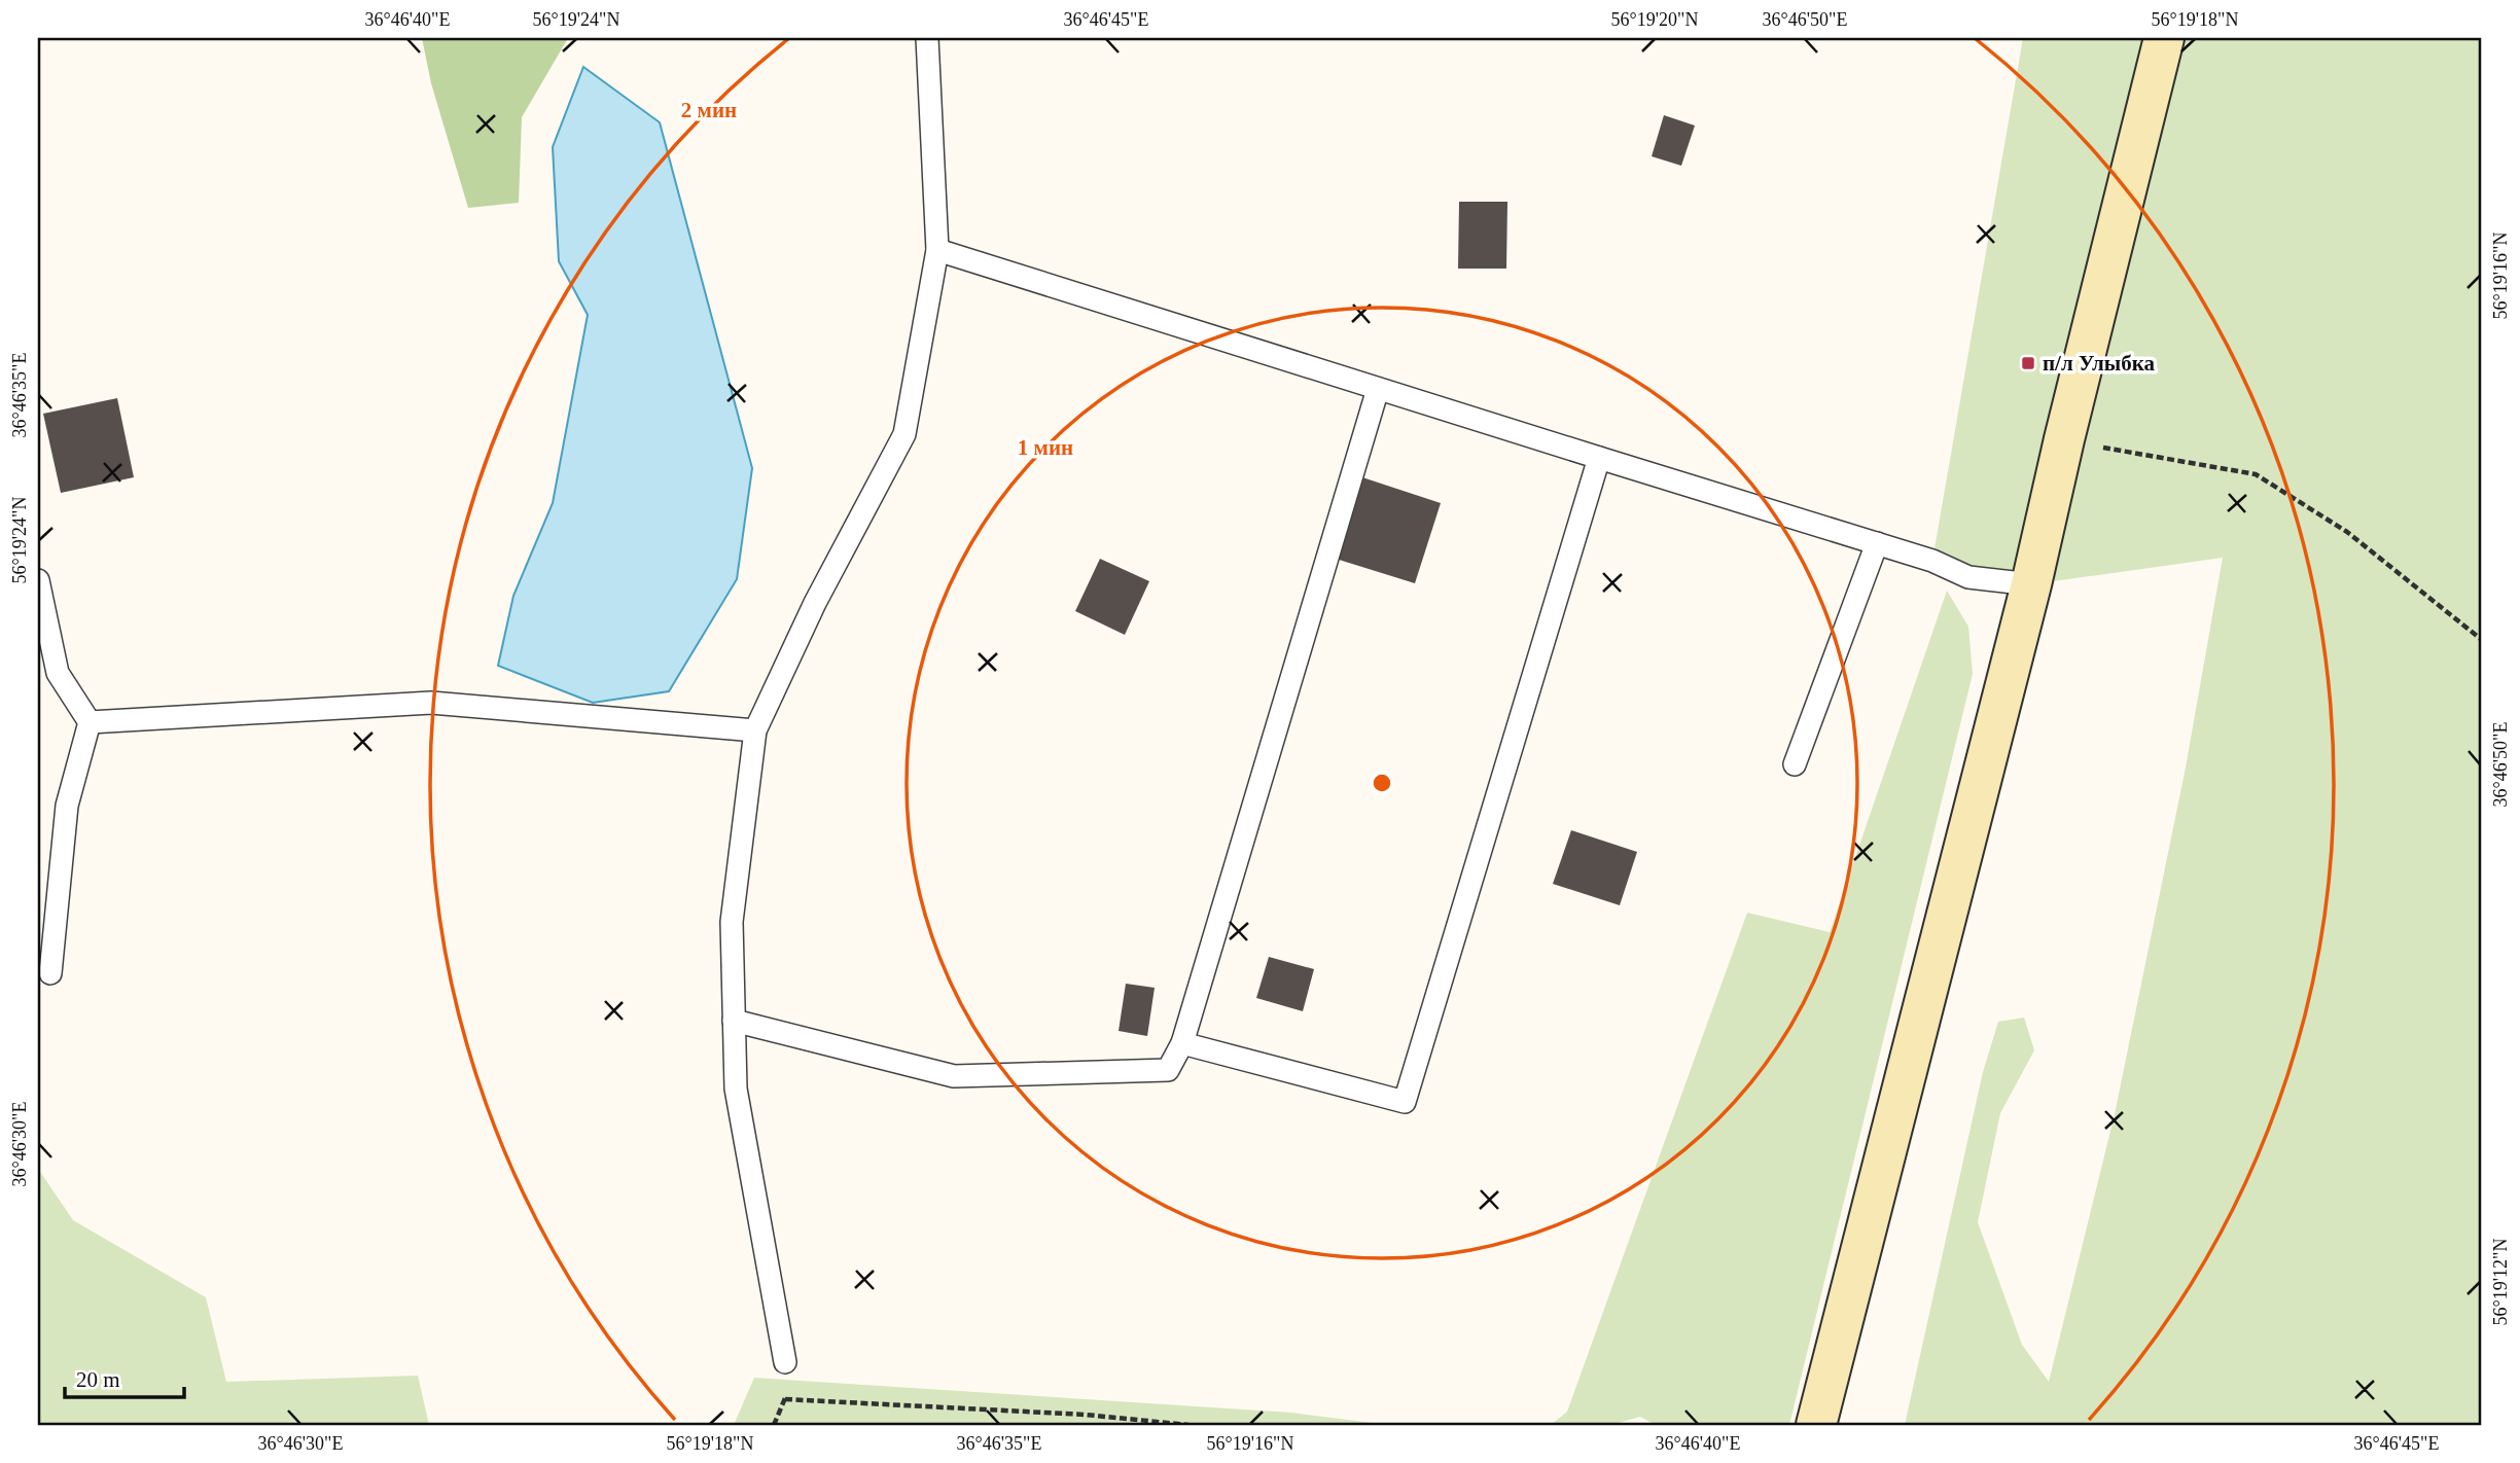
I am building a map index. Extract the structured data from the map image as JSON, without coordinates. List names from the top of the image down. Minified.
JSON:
{"places":{"transit":["п/л Улыбка"]},"scale_bar":"20 m","coordinates":["36°46'40\"E","56°19'24\"N","36°46'45\"E","56°19'20\"N","36°46'50\"E","56°19'18\"N","56°19'16\"N","36°46'35\"E","36°46'30\"E","56°19'12\"N"],"rings":["2 мин","1 мин"]}
